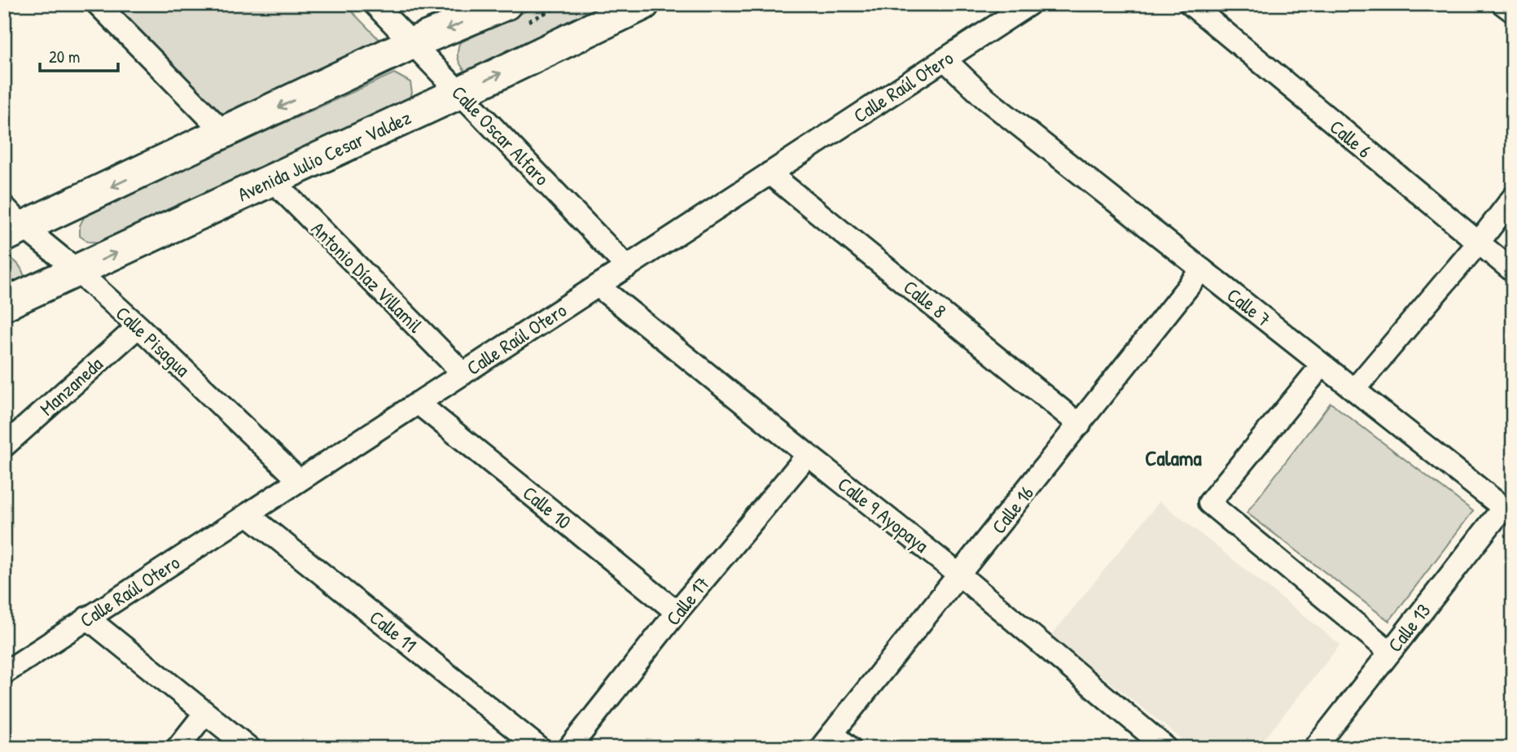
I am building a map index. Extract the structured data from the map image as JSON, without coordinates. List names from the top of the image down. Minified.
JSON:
{"streets":{"main road":["Avenida Julio Cesar Valdez"],"street":["Calle Raúl Otero","Calle Oscar Alfaro","Calle 6","Antonio Díaz Villamil","Calle 8","Calle 7","Calle Pisagua","Manzaneda","Calle 10","Calle 16","Calle 9 Ayopaya","Calle 17","Calle 13","Calle 11"]},"crossings":[["Calle Raúl Otero","Calle Oscar Alfaro"],["Calle Raúl Otero","Antonio Díaz Villamil"],["Calle Raúl Otero","Calle 8"],["Calle Raúl Otero","Calle 7"],["Calle Raúl Otero","Calle Pisagua"],["Calle Raúl Otero","Calle 10"],["Calle Raúl Otero","Calle 9 Ayopaya"],["Calle Raúl Otero","Calle 11"],["Calle Oscar Alfaro","Avenida Julio Cesar Valdez"],["Avenida Julio Cesar Valdez","Antonio Díaz Villamil"],["Avenida Julio Cesar Valdez","Calle Pisagua"],["Calle 8","Calle 16"],["Calle 7","Calle 16"],["Calle 7","Calle 13"],["Calle Pisagua","Manzaneda"],["Calle 10","Calle 17"],["Calle 16","Calle 9 Ayopaya"],["Calle 9 Ayopaya","Calle 17"]],"districts":["Calama"],"scale_bar":"20 m"}
